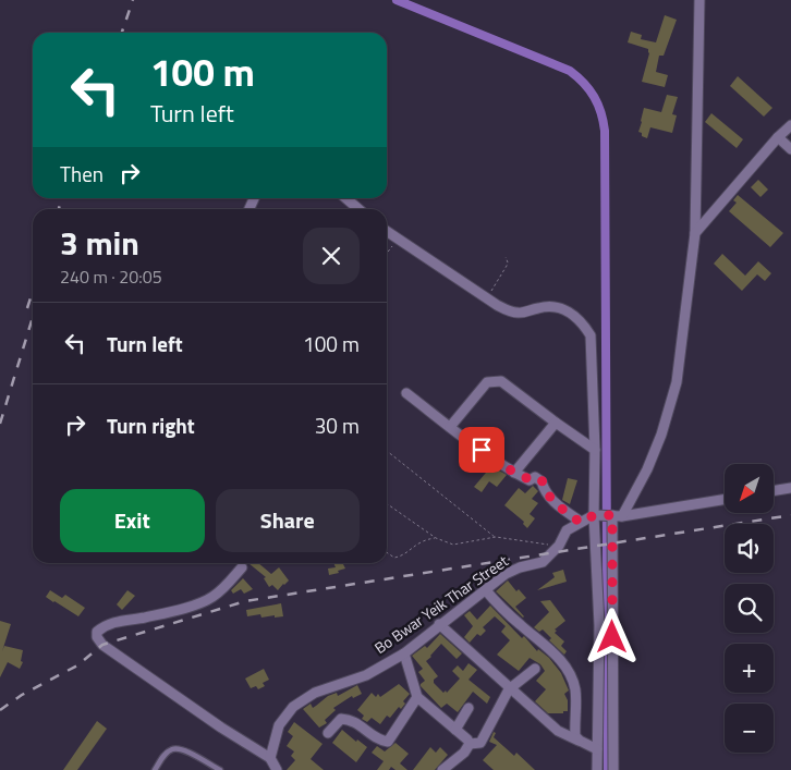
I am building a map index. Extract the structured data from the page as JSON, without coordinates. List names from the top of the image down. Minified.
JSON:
{"streets":{"street":["Bo Bwar Yeik Thar Street"]},"north":"bottom left","page":{"turn":["100 m","Turn left"],"then":"Then","heading":["3 min","240 m · 20:05"],"list":[{"name":"Turn left","value":"100 m"},{"name":"Turn right","value":"30 m"}],"map_buttons":["+","−"],"buttons":["Exit","Share"]}}
